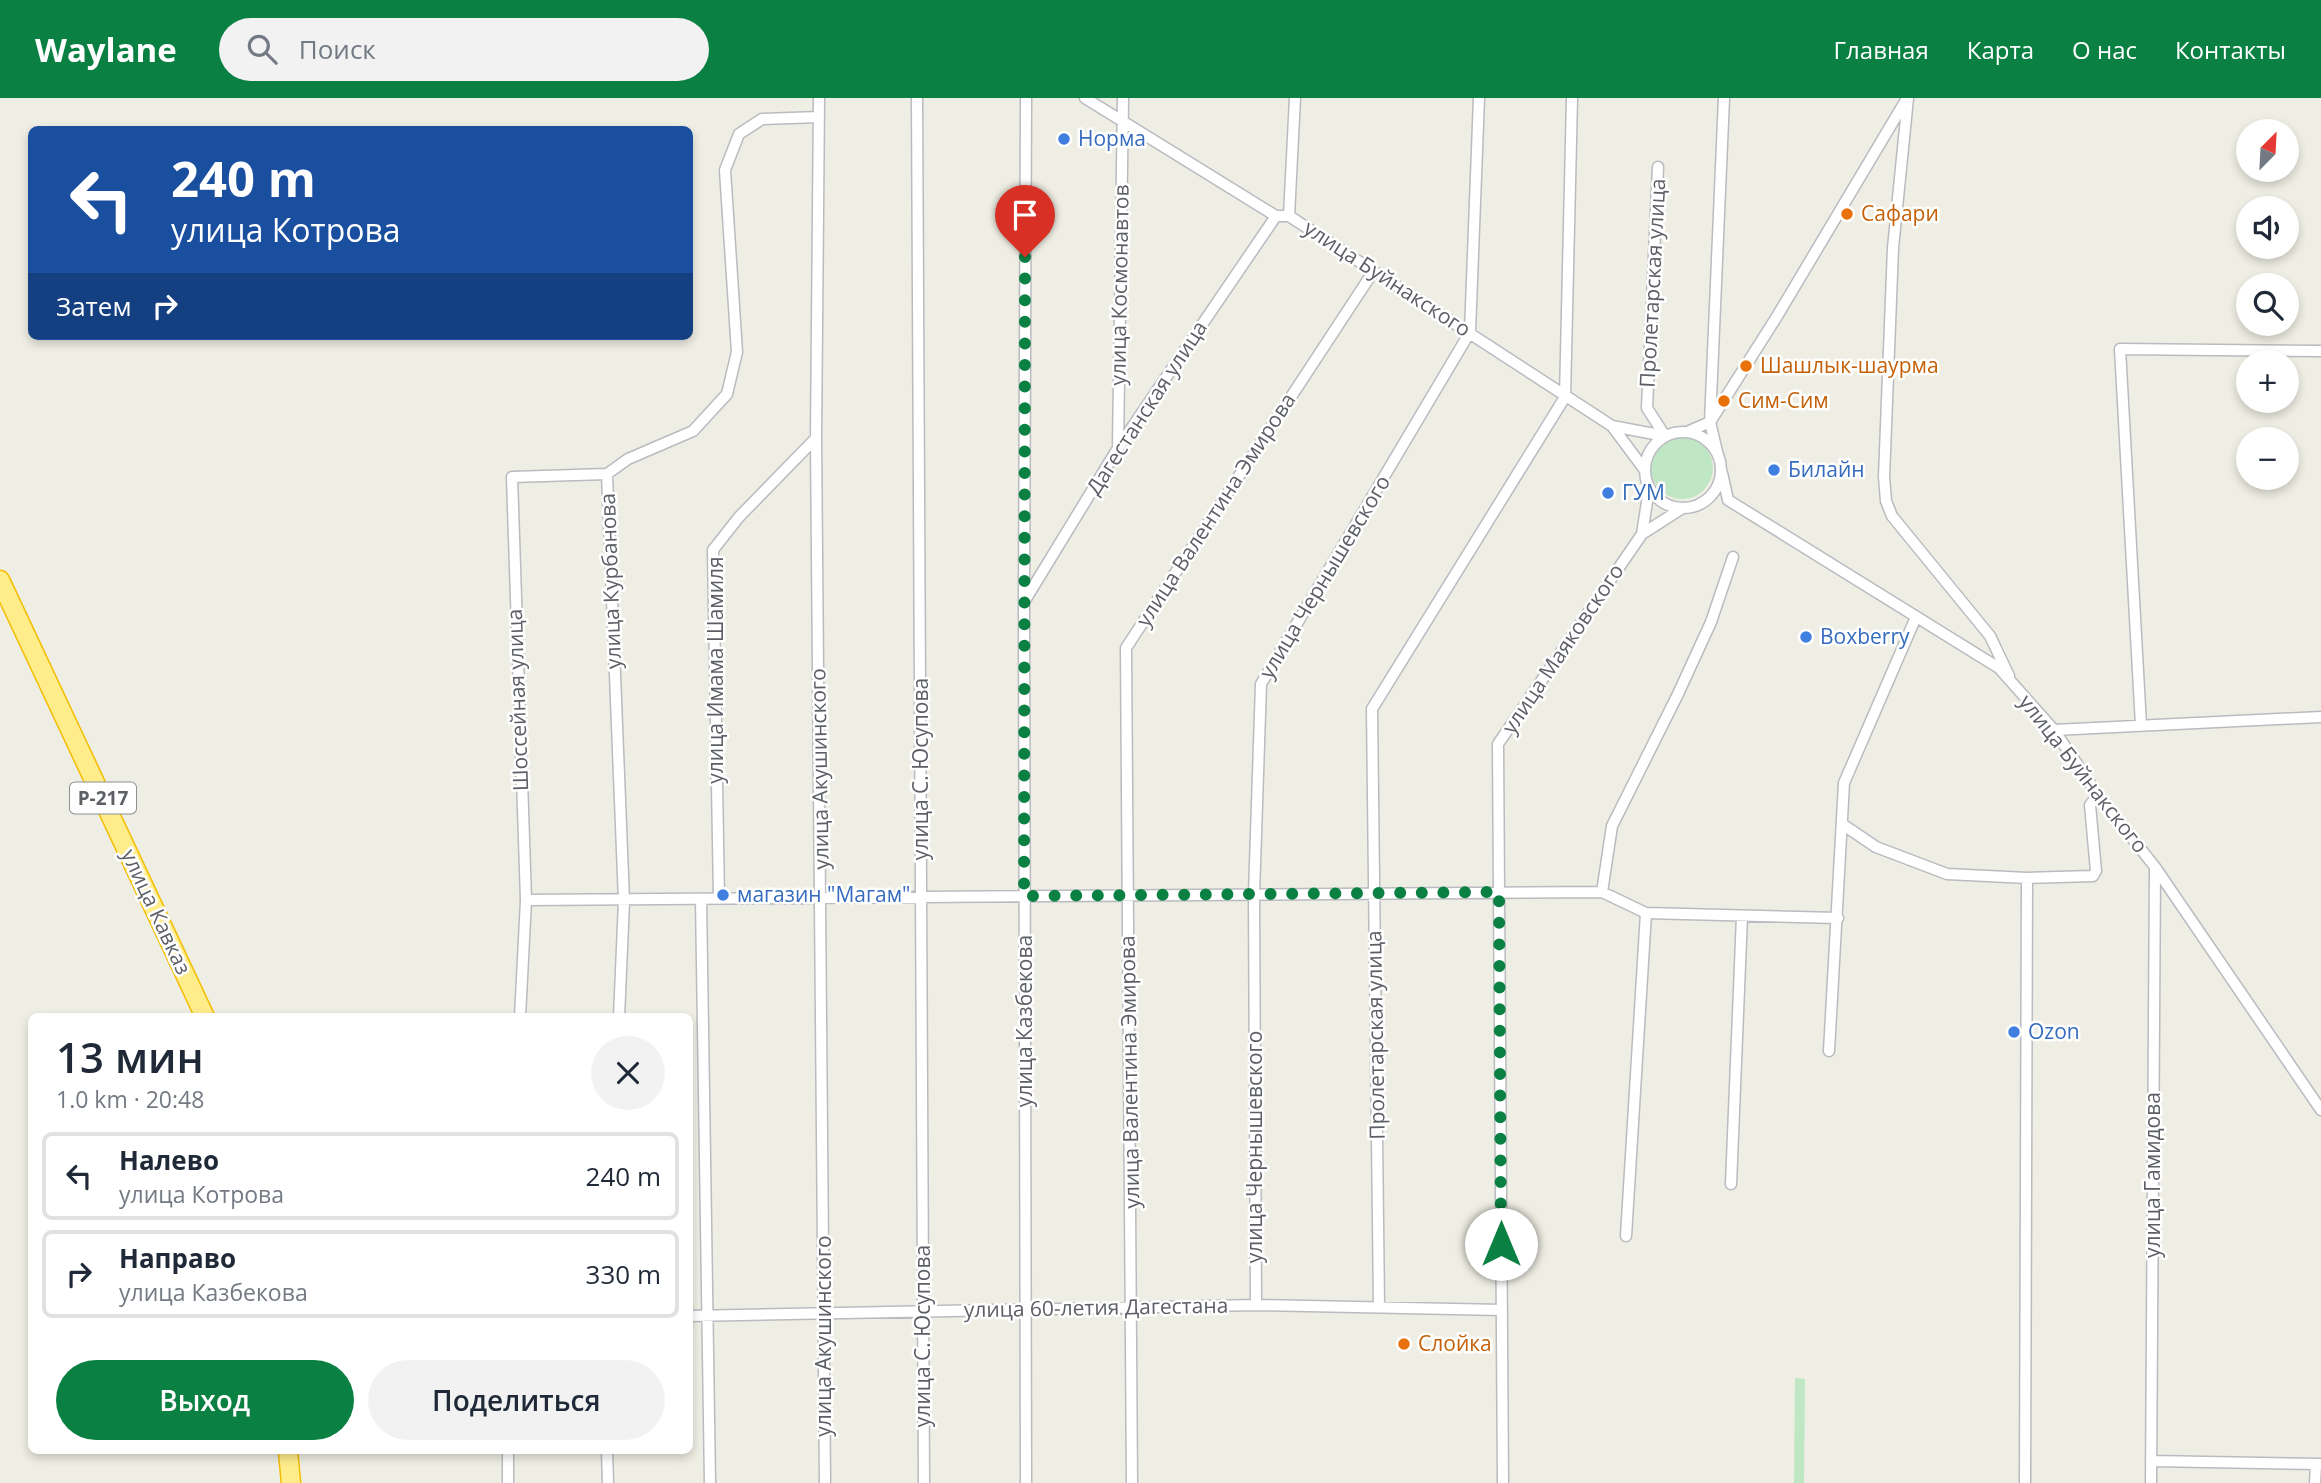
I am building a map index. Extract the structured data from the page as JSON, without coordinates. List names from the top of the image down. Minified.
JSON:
{"streets":{"highway":["Р-217","улица Кавказ"],"street":["улица Буйнакского","Пролетарская улица","улица Космонавтов","Дагестанская улица","улица Валентина Эмирова","улица Чернышевского","улица Курбанова","улица Маяковского","улица Имама Шамиля","Шоссейная улица","улица Акушинского","улица С. Юсупова","улица Казбекова","улица Гамидова","улица 60-летия Дагестана"]},"crossings":[["улица Буйнакского","Пролетарская улица"],["улица Буйнакского","улица Космонавтов"],["улица Буйнакского","Дагестанская улица"],["улица Буйнакского","улица Валентина Эмирова"],["улица Буйнакского","улица Чернышевского"],["улица Буйнакского","улица Гамидова"],["Пролетарская улица","улица 60-летия Дагестана"],["улица Космонавтов","Дагестанская улица"],["Дагестанская улица","улица Казбекова"],["улица Валентина Эмирова","улица 60-летия Дагестана"],["улица Чернышевского","улица 60-летия Дагестана"],["улица Курбанова","Шоссейная улица"],["улица Курбанова","улица Акушинского"],["улица Маяковского","улица 60-летия Дагестана"],["улица Имама Шамиля","улица Акушинского"],["улица Акушинского","улица 60-летия Дагестана"],["улица С. Юсупова","улица 60-летия Дагестана"],["улица Казбекова","улица 60-летия Дагестана"]],"places":["Норма","Сафари","Шашлык-шаурма","Сим-Сим","Билайн","ГУМ","Boxberry","магазин \"Магам\"","Ozon","Слойка"],"north":"top right","page":{"header":"Waylane","search":"Поиск","nav":["Главная","Карта","О нас","Контакты"],"map_buttons":["+","−"],"turn":["240 m","улица Котрова"],"then":"Затем","heading":["13 мин","1.0 km · 20:48"],"list":[{"name":"Налево","note":"улица Котрова","value":"240 m"},{"name":"Направо","note":"улица Казбекова","value":"330 m"}],"buttons":["Выход","Поделиться"]}}
